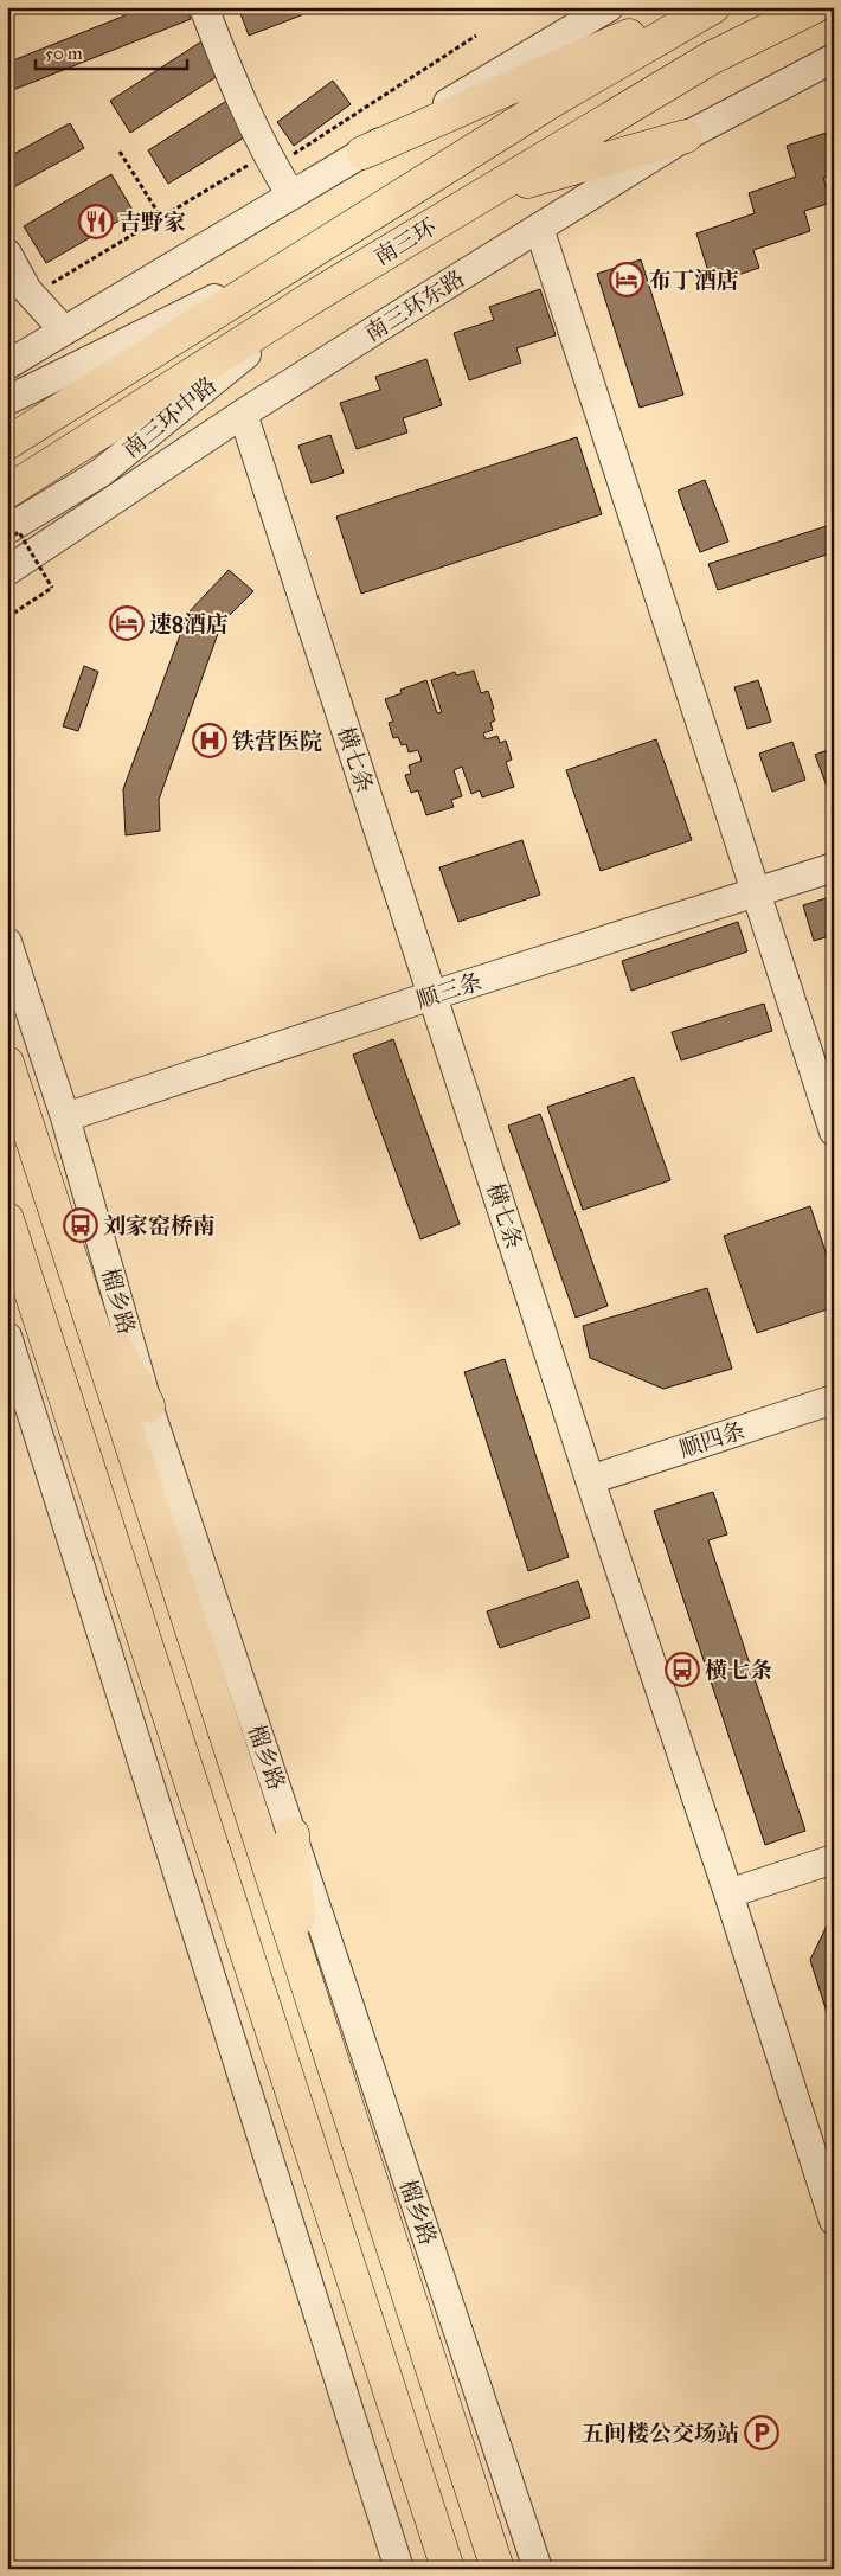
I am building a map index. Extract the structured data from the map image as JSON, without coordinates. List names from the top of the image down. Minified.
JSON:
{"streets":{"main road":["南三环","榴乡路"],"street":["南三环东路","南三环中路","横七条","顺三条","顺四条"]},"crossings":[["南三环","南三环中路"],["南三环东路","横七条"],["横七条","顺三条"],["横七条","顺四条"],["顺三条","榴乡路"]],"places":{"restaurant":["吉野家"],"hotel":["布丁酒店","速8酒店"],"hospital":["铁营医院"],"bus stop":["刘家窑桥南","横七条"],"parking":["五间楼公交场站"]},"scale_bar":"50 m"}
